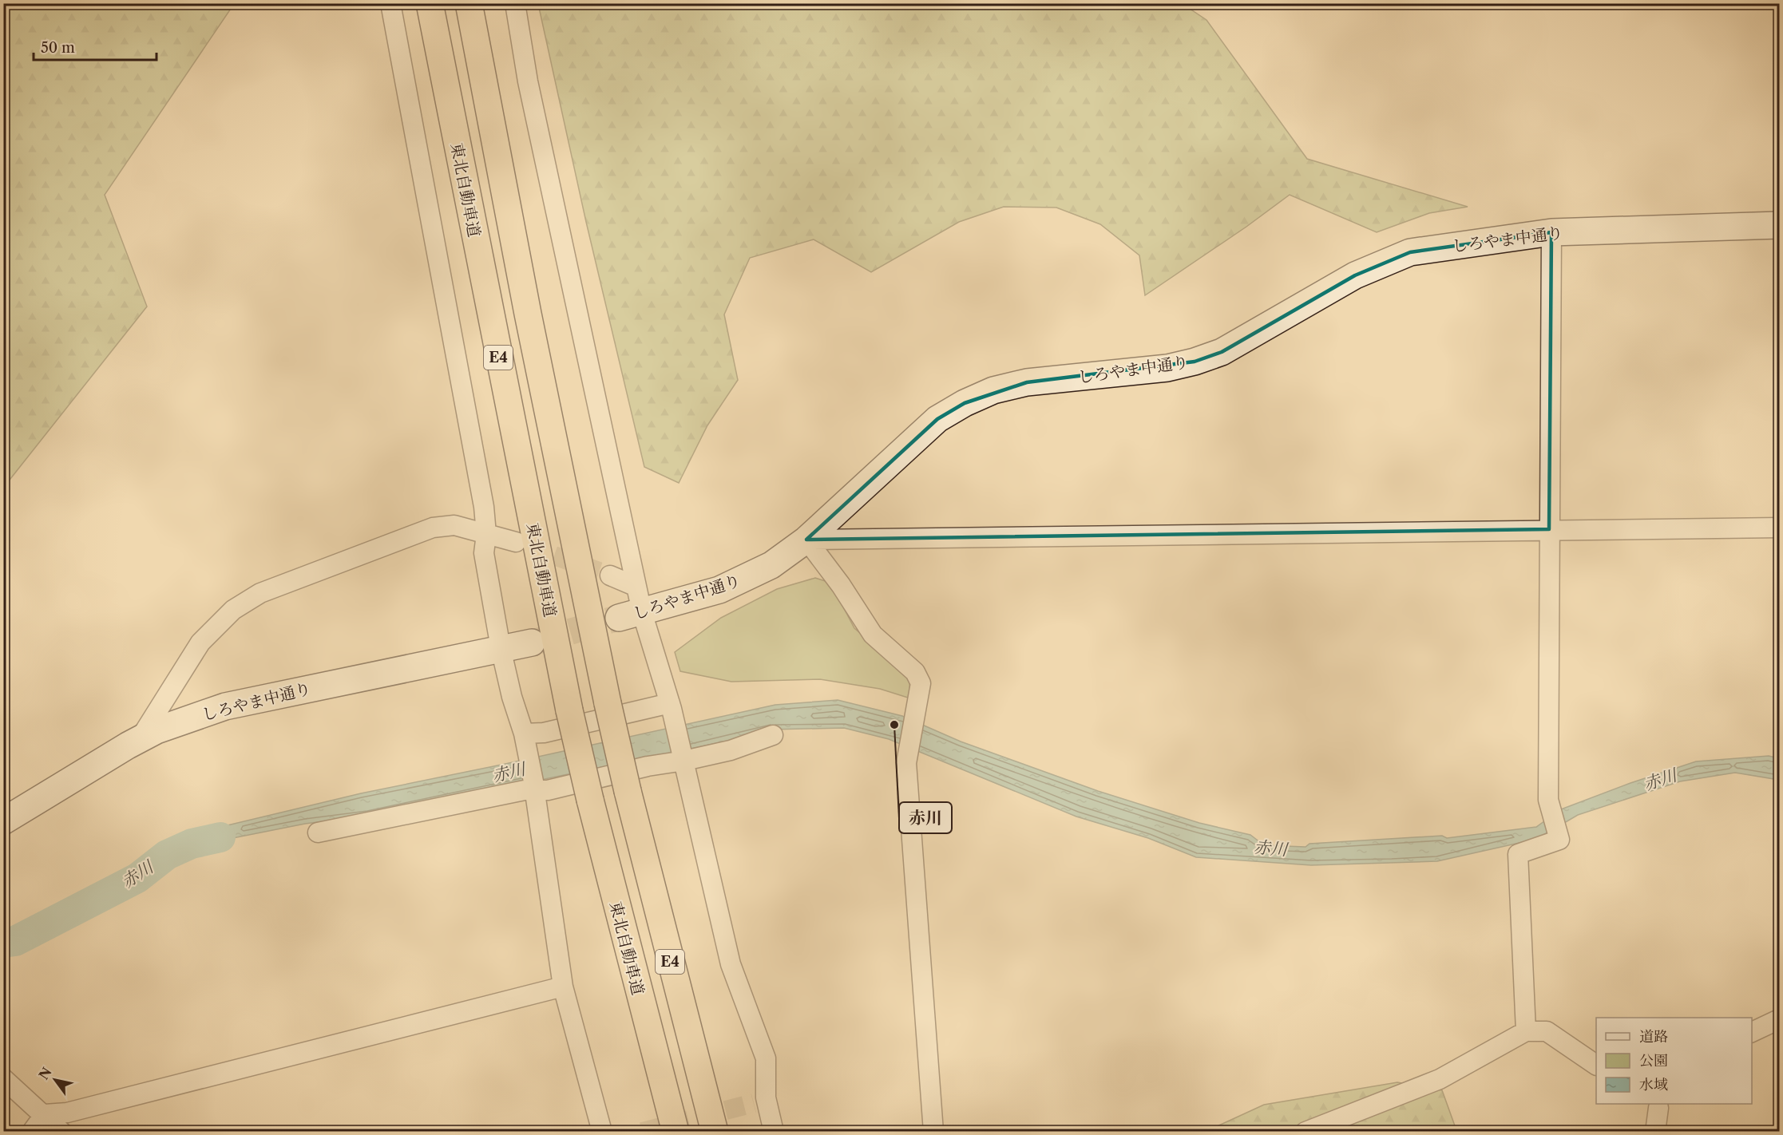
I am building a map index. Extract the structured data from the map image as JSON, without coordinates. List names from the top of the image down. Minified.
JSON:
{"streets":{"highway":["東北自動車道","E4"],"street":["しろやま中通り"]},"water":["赤川"],"places":["赤川"],"legend":["道路","公園","水域"],"scale_bar":"50 m","north":"top left"}
